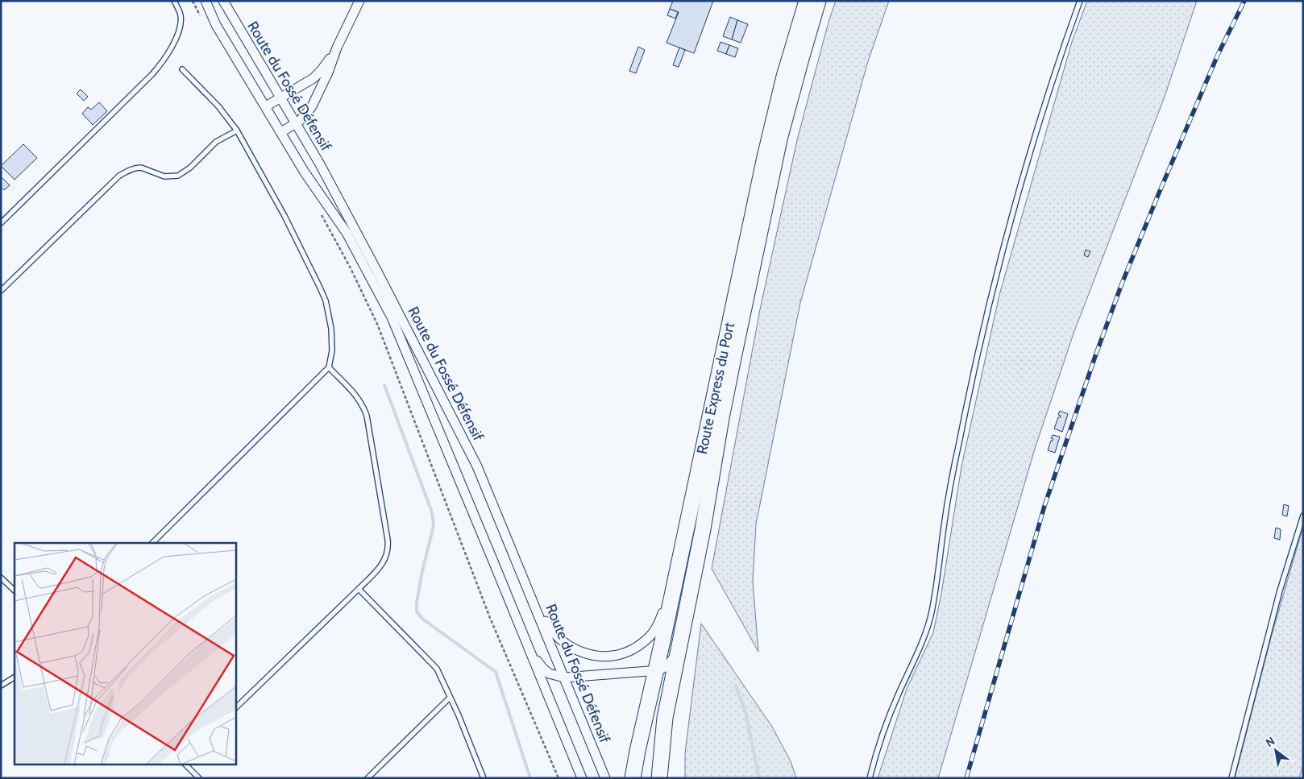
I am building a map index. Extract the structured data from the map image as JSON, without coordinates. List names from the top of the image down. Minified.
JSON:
{"streets":{"main road":["Route Express du Port"],"street":["Route du Fossé Défensif"]},"north":"top left"}
